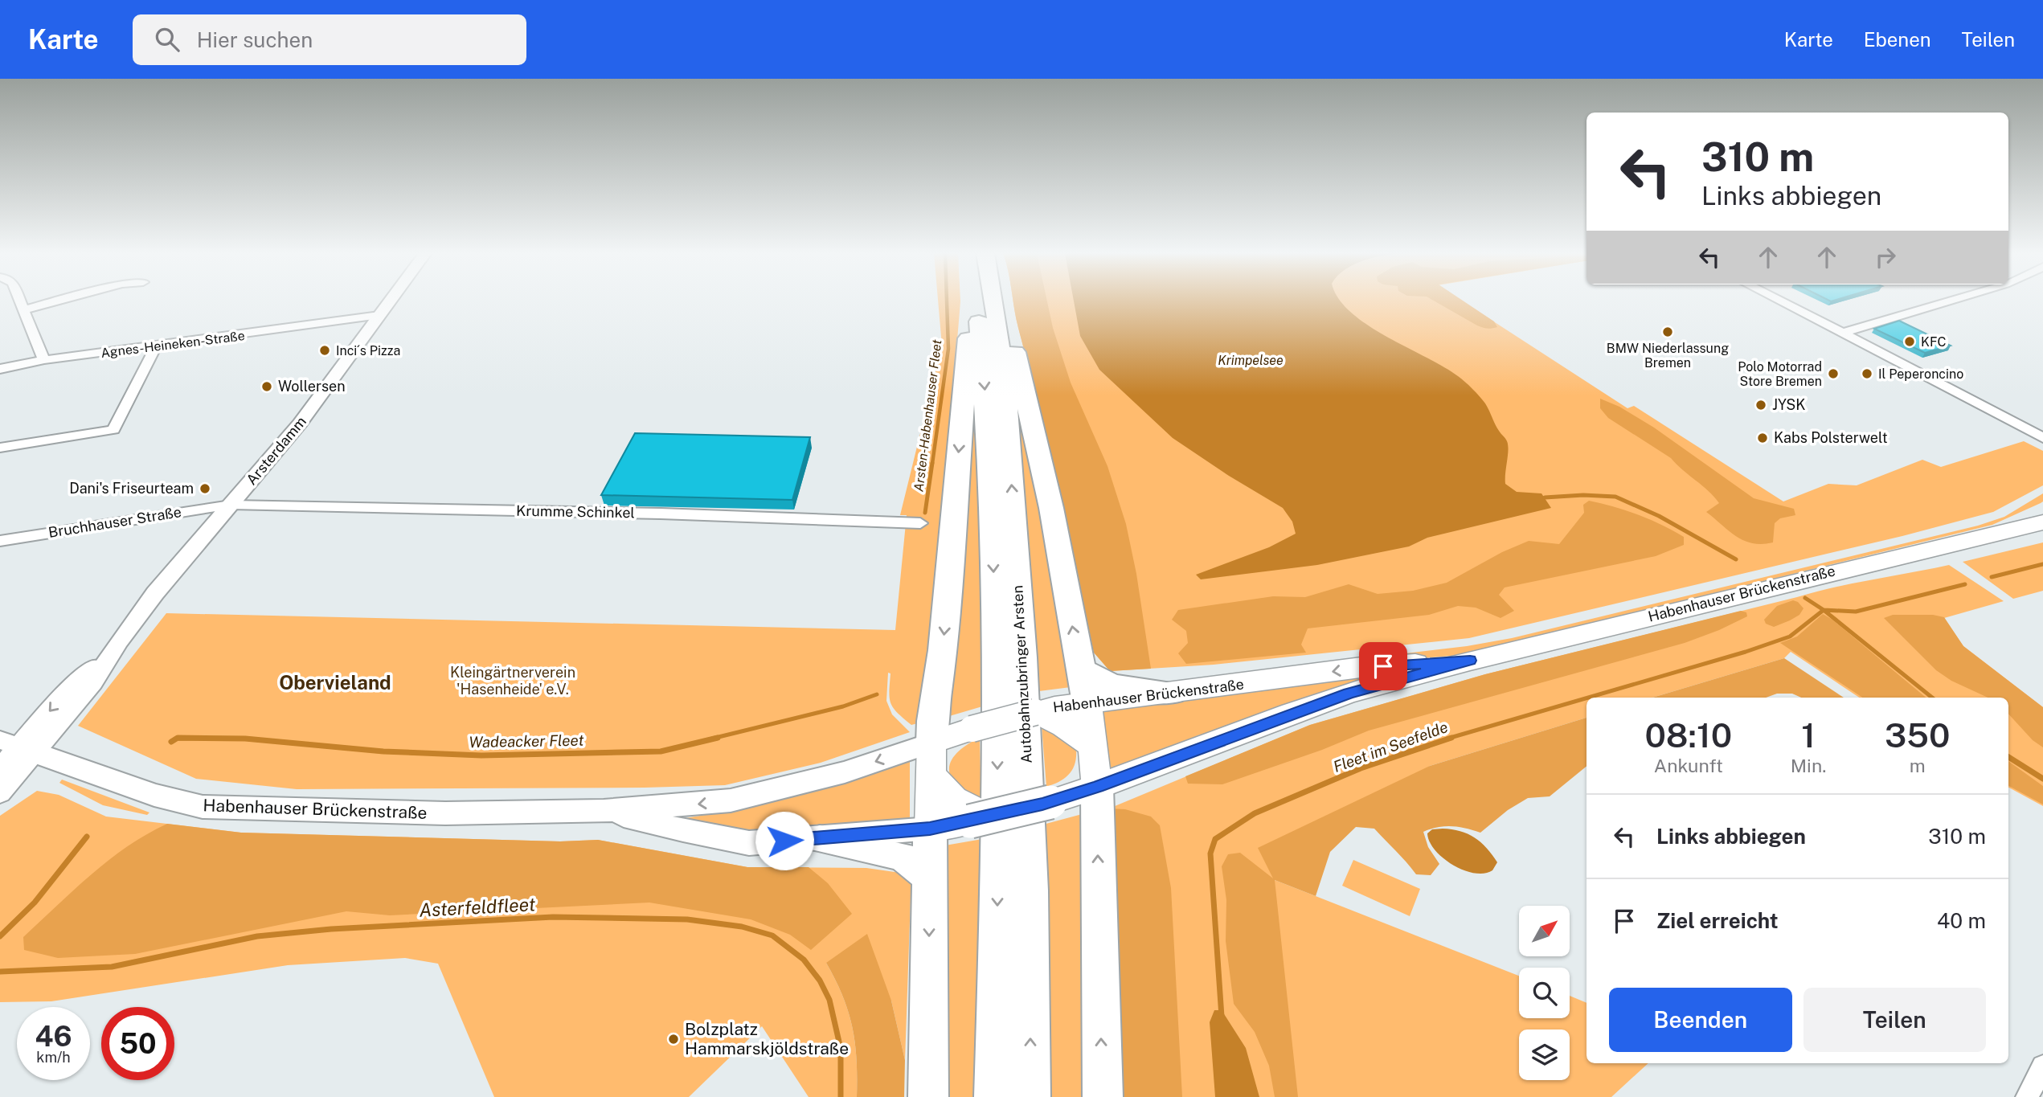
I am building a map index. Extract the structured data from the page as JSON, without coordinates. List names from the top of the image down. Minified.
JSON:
{"streets":{"highway":["Autobahnzubringer Arsten"],"main road":["Habenhauser Brückenstraße"],"street":["Agnes-Heineken-Straße","Arsterdamm","Krumme Schinkel","Bruchhauser Straße"]},"crossings":[["Agnes-Heineken-Straße","Arsterdamm"],["Arsterdamm","Krumme Schinkel"],["Arsterdamm","Bruchhauser Straße"],["Arsterdamm","Habenhauser Brückenstraße"],["Krumme Schinkel","Bruchhauser Straße"]],"districts":["Obervieland"],"water":["Krimpelsee","Arsten-Habenhauser Fleet","Wadeacker Fleet","Fleet im Seefelde","Asterfeldfleet"],"parks":["Kleingärtnerverein 'Hasenheide' e.V."],"places":["BMW Niederlassung Bremen","KFC","Inci´s Pizza","Polo Motorrad Store Bremen","Il Peperoncino","Wollersen","JYSK","Kabs Polsterwelt","Dani's Friseurteam","Bolzplatz Hammarskjöldstraße"],"north":"top right","page":{"header":"Karte","search":"Hier suchen","nav":["Karte","Ebenen","Teilen"],"turn":["310 m","Links abbiegen"],"eta":["08:10","Ankunft","1","Min.","350","m"],"list":[{"name":"Links abbiegen","value":"310 m"},{"name":"Ziel erreicht","value":"40 m"}],"buttons":["Beenden","Teilen"],"speed":"46 km/h","limit":"50"}}
